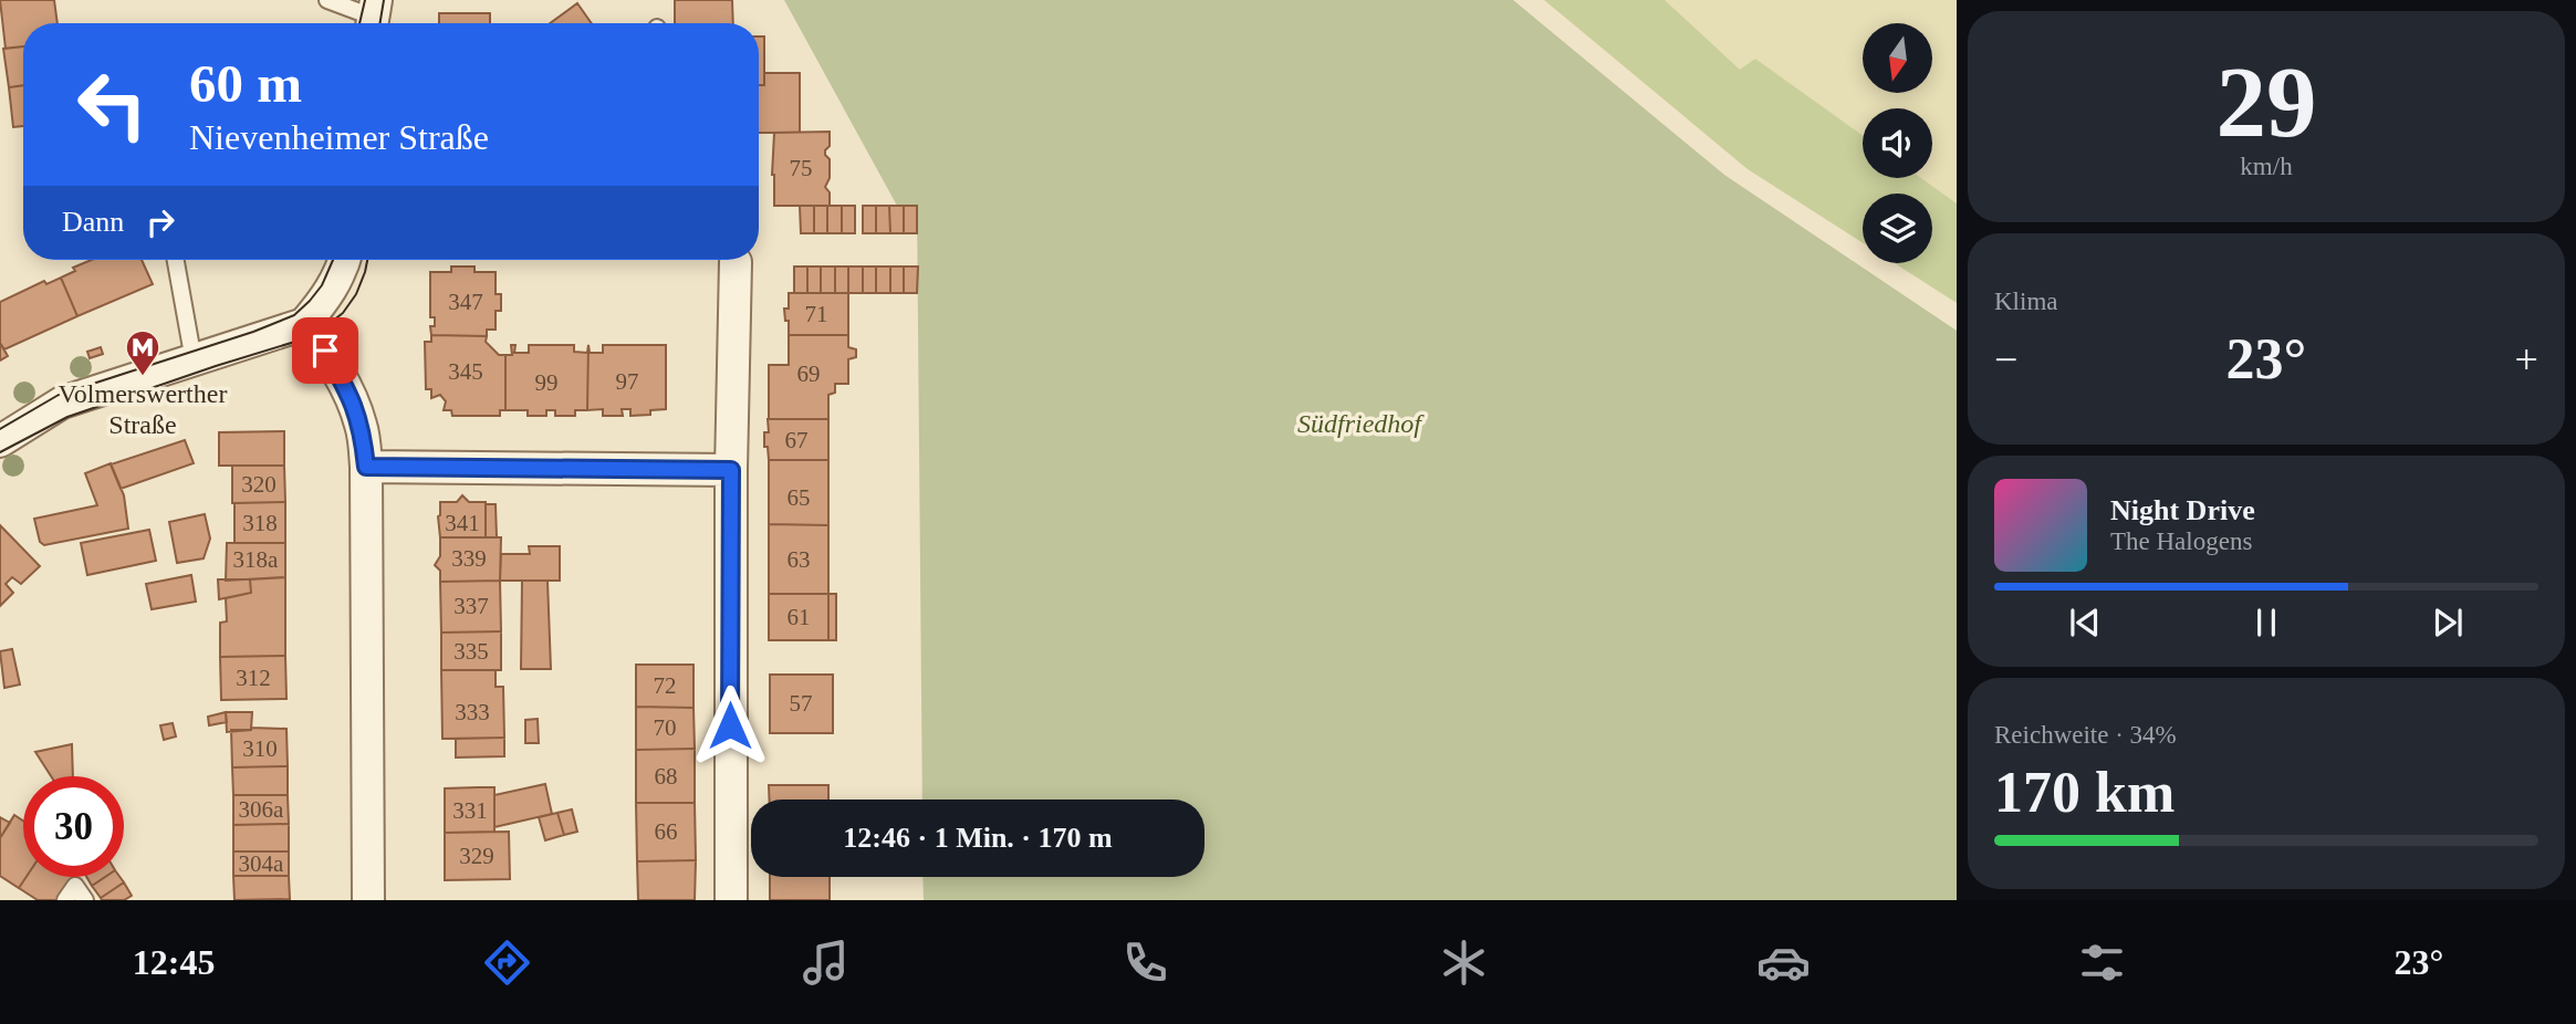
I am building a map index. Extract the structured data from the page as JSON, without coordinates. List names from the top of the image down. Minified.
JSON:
{"parks":["Südfriedhof"],"places":{"metro station":["Volmerswerther Straße"]},"house_numbers":["75","347","71","345","69","97","99","67","320","65","318","341","339","318a","63","337","61","335","312","72","57","333","70","310","68","306a","331","66","329","304a"],"north":"bottom","page":{"tile":[["29","km/h"],"Klima",["Reichweite · 34%","170 km"]],"turn":["60 m","Nievenheimer Straße"],"then":"Dann","heat":["−","23°","+"],"song":["Night Drive","The Halogens"],"limit":"30","trip":"12:46 · 1 Min. · 170 m","tabs":["12:45","23°"]}}
